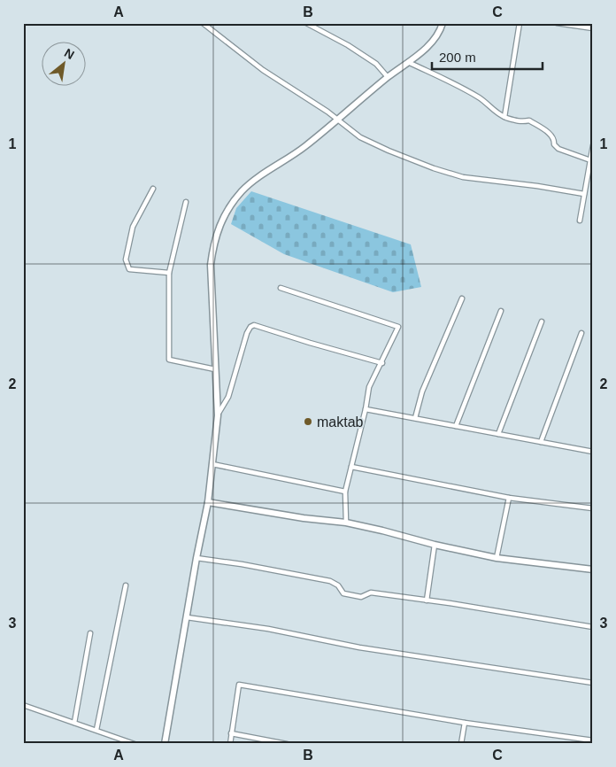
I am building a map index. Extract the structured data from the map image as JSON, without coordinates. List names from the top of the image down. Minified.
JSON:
{"places":["maktab"],"scale_bar":"200 m","north":"top right","grid":{"columns":["A","B","C"],"rows":["1","2","3"]}}
